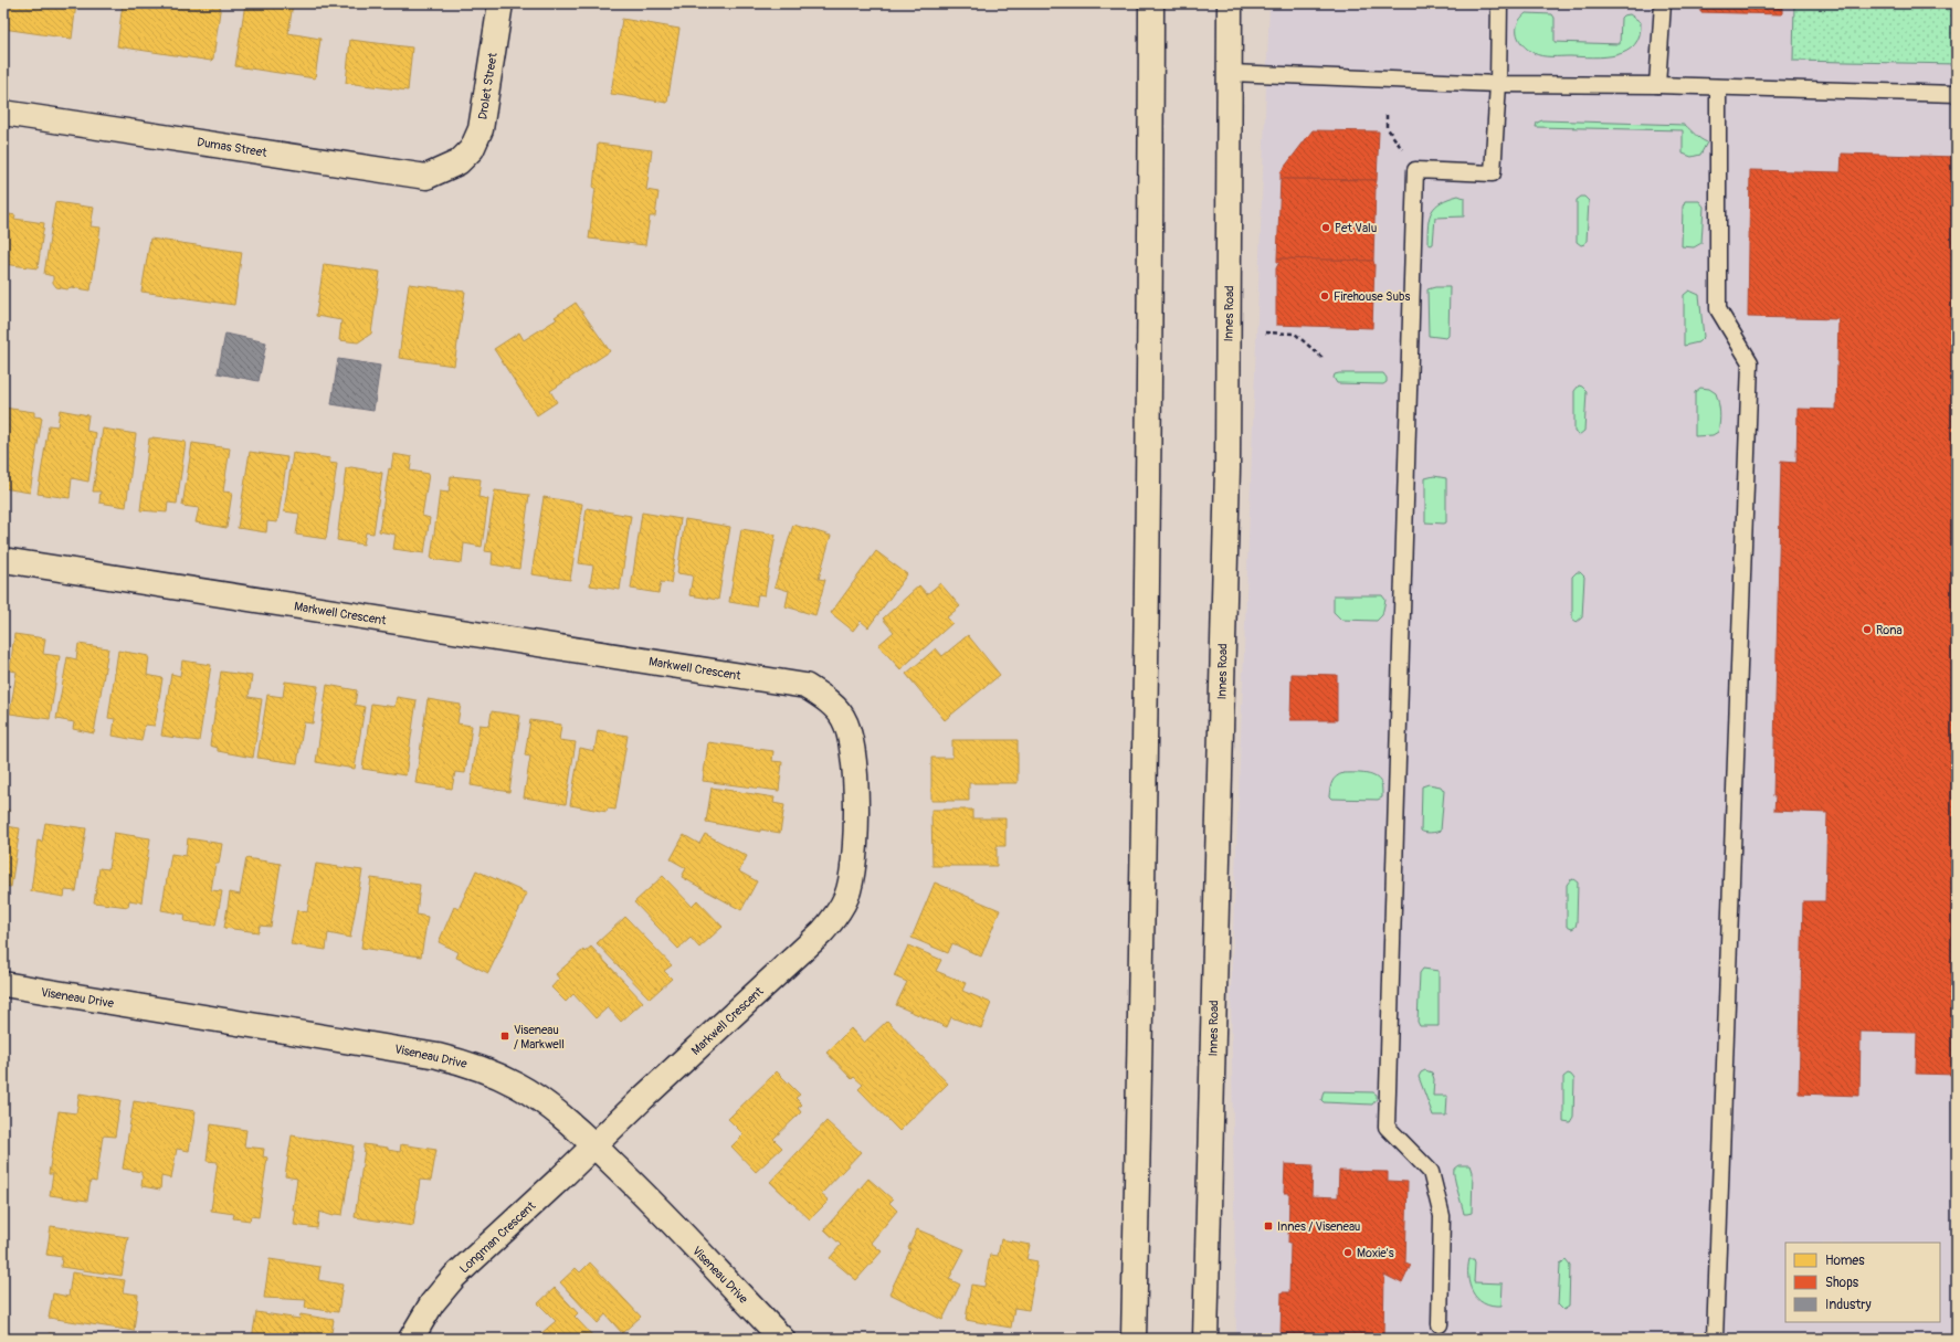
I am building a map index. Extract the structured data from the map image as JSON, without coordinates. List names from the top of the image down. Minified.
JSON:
{"streets":{"street":["Drolet Street","Dumas Street","Innes Road","Markwell Crescent","Viseneau Drive","Longman Crescent"]},"crossings":[["Drolet Street","Dumas Street"],["Markwell Crescent","Viseneau Drive"],["Markwell Crescent","Longman Crescent"],["Viseneau Drive","Longman Crescent"]],"places":{"other":["Pet Valu","Firehouse Subs","Rona","Moxie's"],"transit":["Viseneau / Markwell","Innes / Viseneau"]},"legend":["Homes","Shops","Industry"]}
